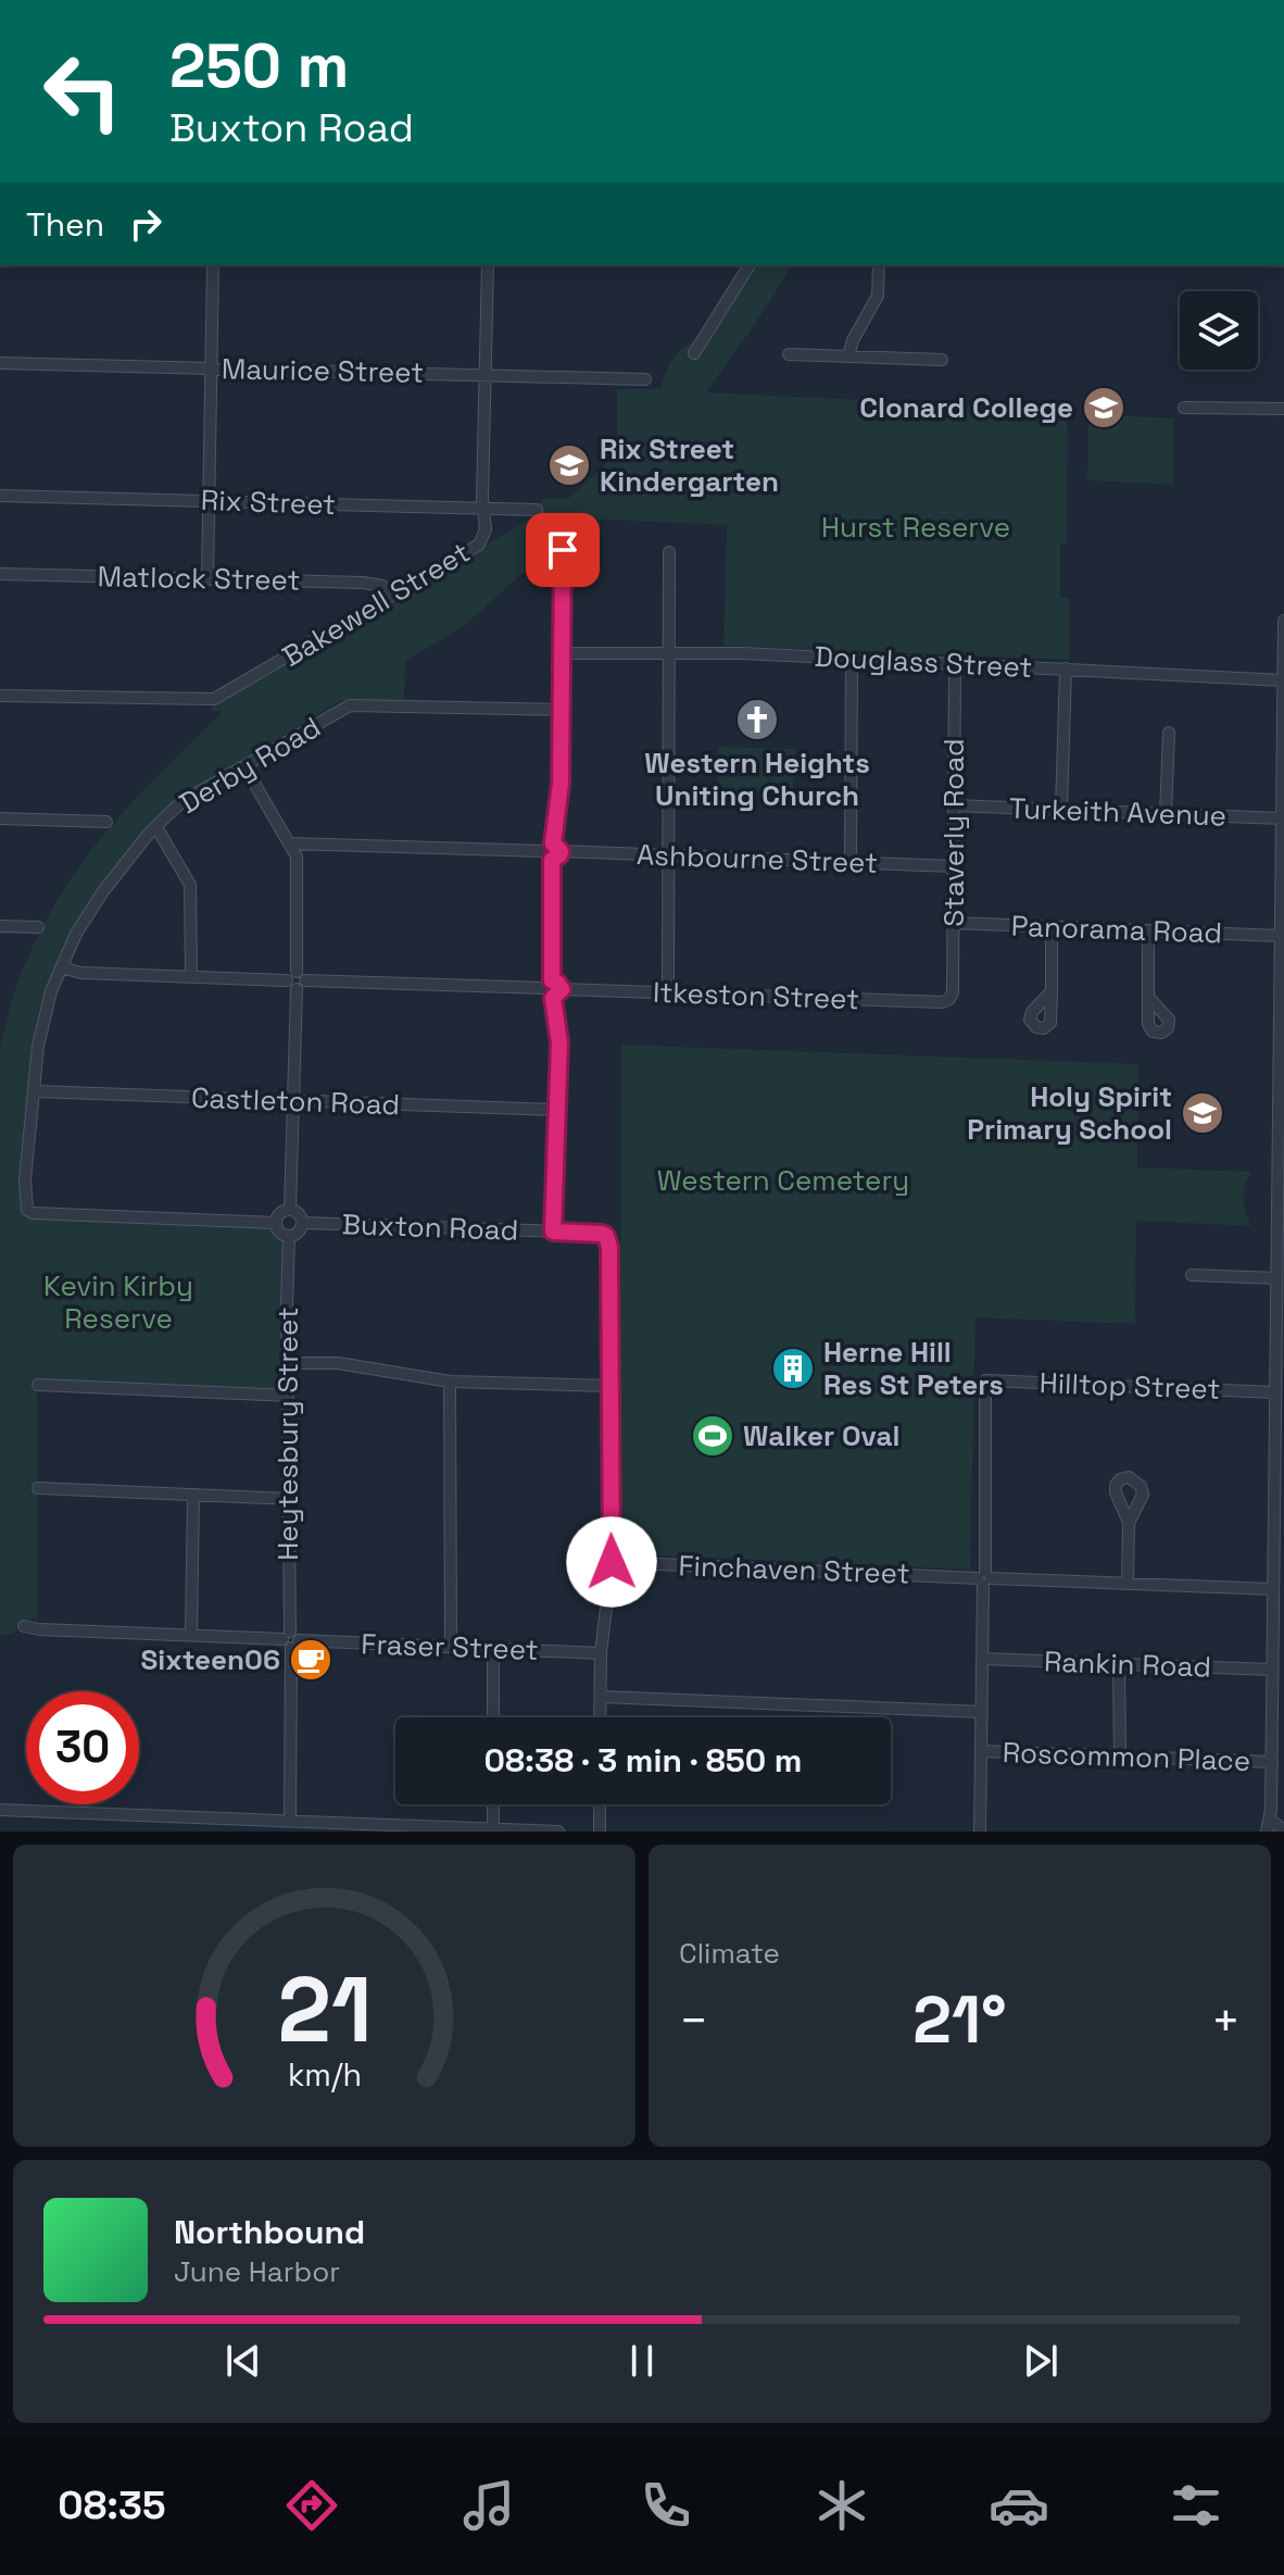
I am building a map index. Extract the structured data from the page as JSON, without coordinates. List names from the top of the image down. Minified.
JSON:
{"streets":{"street":["Maurice Street","Rix Street","Matlock Street","Bakewell Street","Douglass Street","Derby Road","Turkeith Avenue","Staverly Road","Ashbourne Street","Panorama Road","Itkeston Street","Castleton Road","Buxton Road","Hilltop Street","Heytesbury Street","Finchaven Street","Fraser Street","Rankin Road","Roscommon Place"]},"crossings":[["Maurice Street","Bakewell Street"],["Rix Street","Bakewell Street"],["Matlock Street","Bakewell Street"],["Douglass Street","Staverly Road"],["Derby Road","Itkeston Street"],["Derby Road","Castleton Road"],["Derby Road","Buxton Road"],["Derby Road","Heytesbury Street"],["Turkeith Avenue","Staverly Road"],["Staverly Road","Ashbourne Street"],["Staverly Road","Panorama Road"],["Staverly Road","Itkeston Street"],["Buxton Road","Heytesbury Street"],["Hilltop Street","Finchaven Street"],["Heytesbury Street","Fraser Street"]],"parks":["Hurst Reserve","Western Cemetery","Kevin Kirby Reserve"],"places":{"school or university":["Clonard College","Rix Street Kindergarten","Holy Spirit Primary School"],"church":["Western Heights Uniting Church"],"building":["Herne Hill Res St Peters"],"sports":["Walker Oval"],"cafe":["Sixteen06"]},"page":{"turn":["250 m","Buxton Road"],"then":"Then","limit":"30","trip":"08:38 · 3 min · 850 m","tile":"Climate","heat":["−","21°","+"],"song":["Northbound","June Harbor"],"tabs":"08:35","gauge":["21","km/h"]}}
